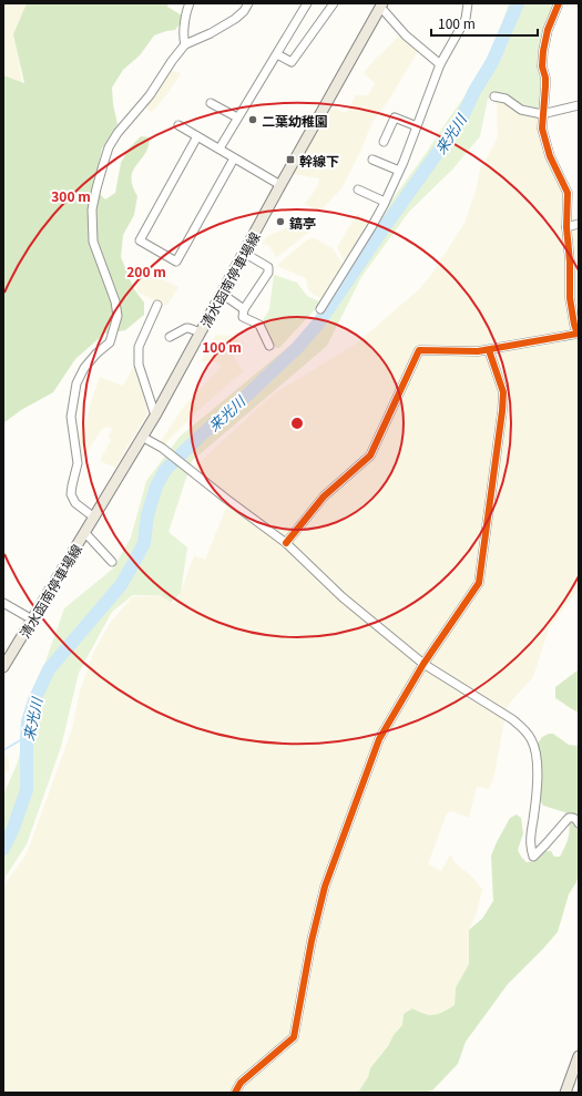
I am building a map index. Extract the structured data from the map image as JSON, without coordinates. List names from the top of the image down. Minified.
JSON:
{"streets":{"main road":["清水函南停車場線"]},"water":["来光川"],"places":{"other":["二葉幼稚園","鎬亭"],"transit":["幹線下"]},"scale_bar":"100 m","rings":["300 m","200 m","100 m"]}
